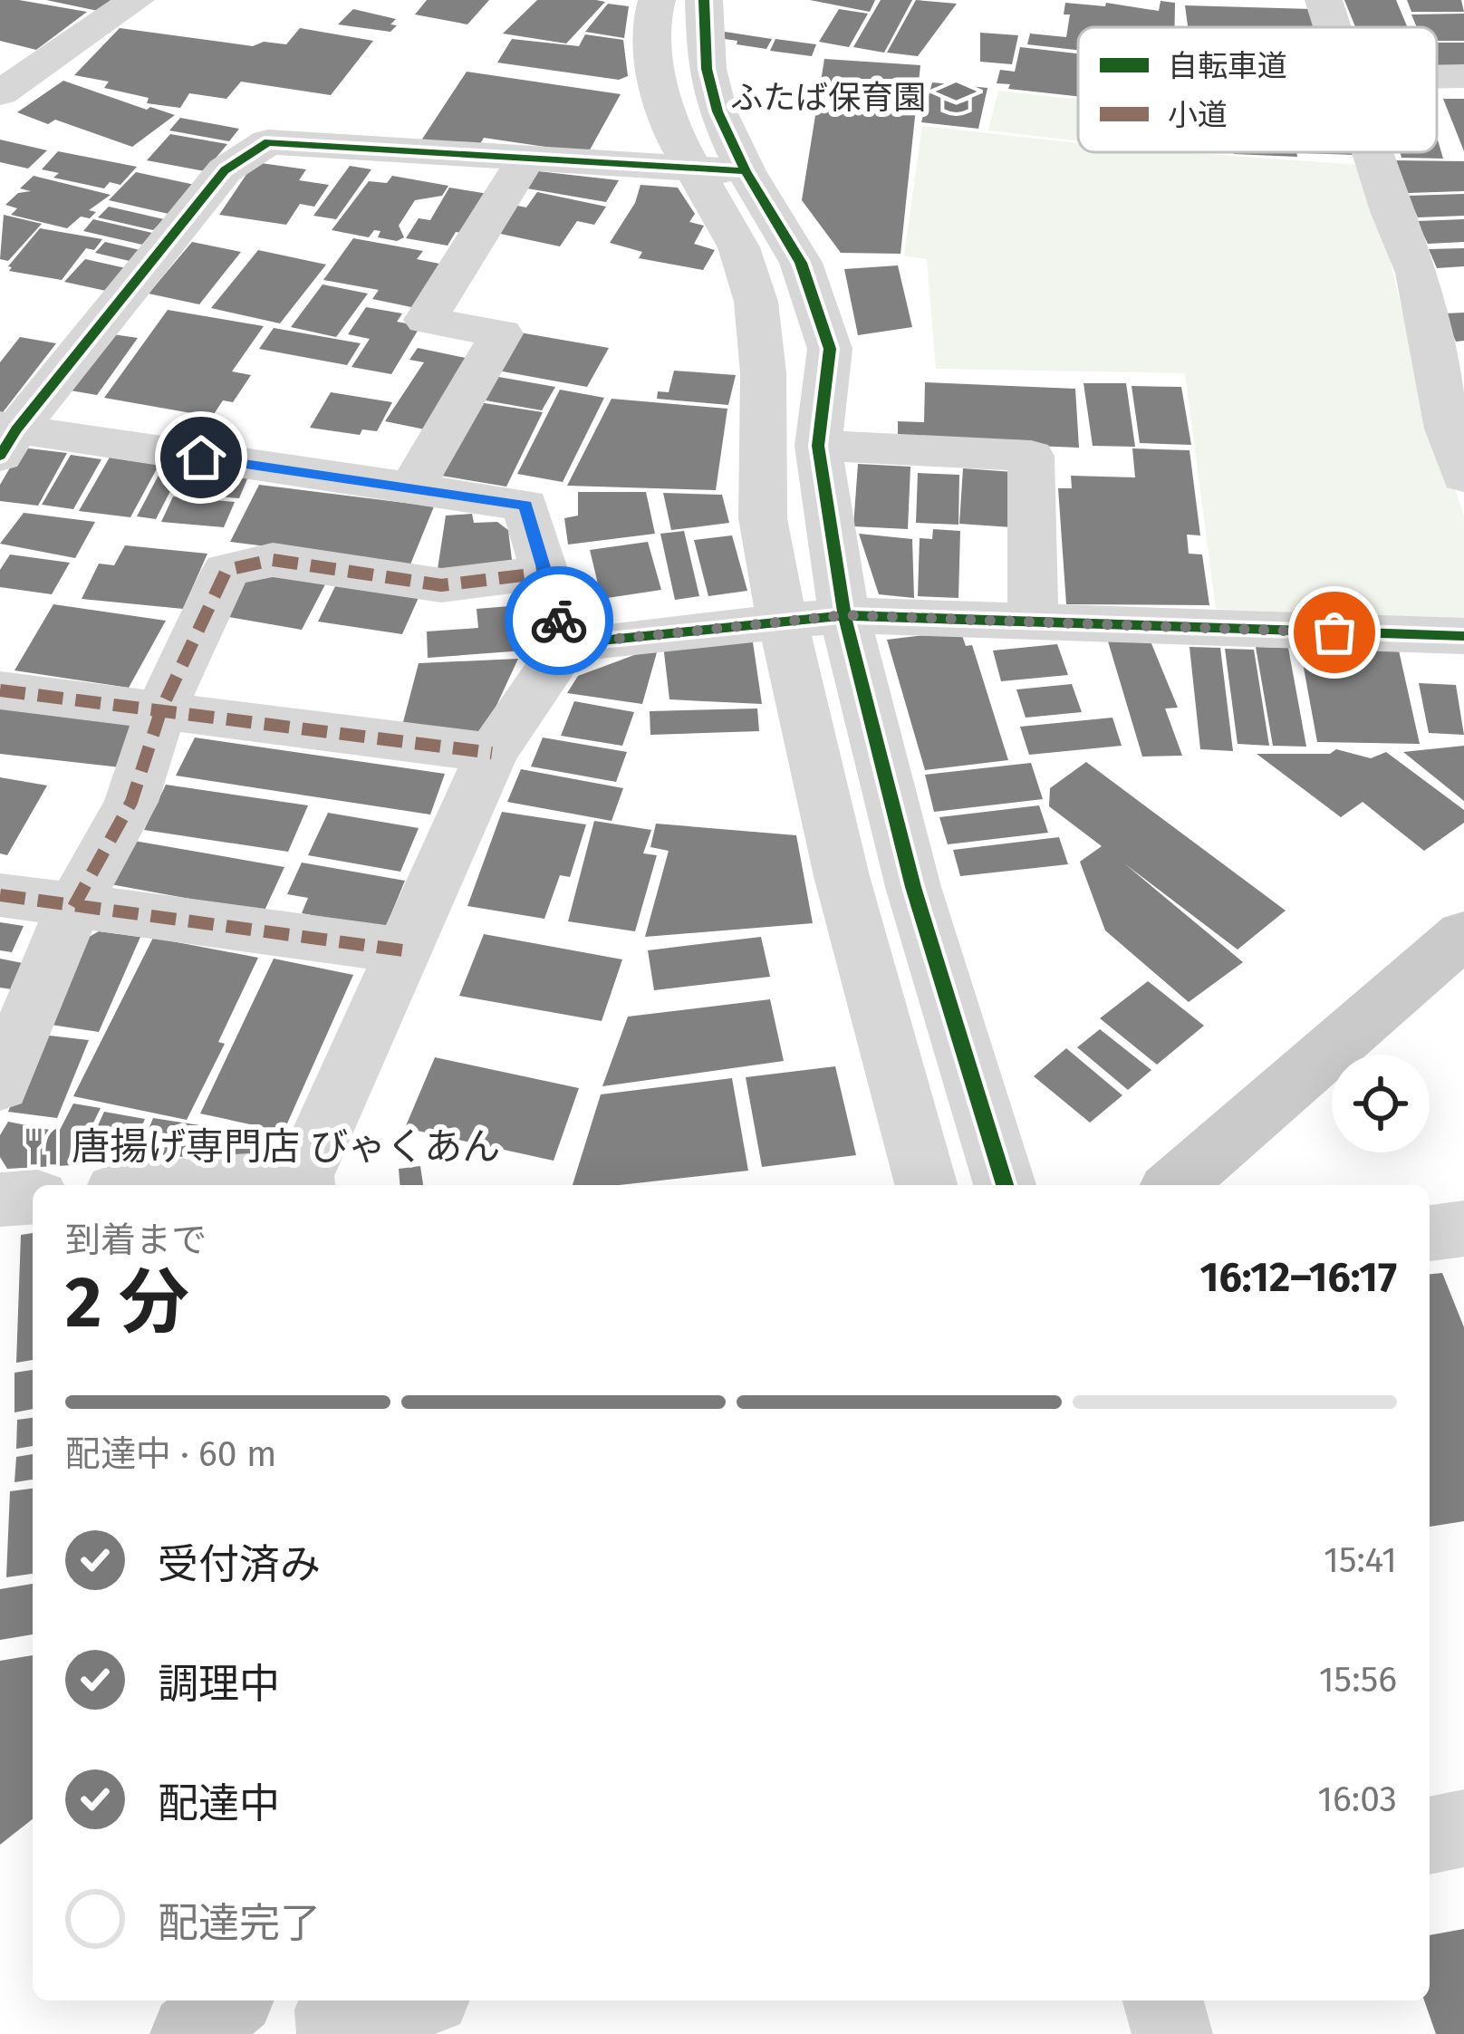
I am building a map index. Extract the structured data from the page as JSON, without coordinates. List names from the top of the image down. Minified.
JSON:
{"places":{"school or university":["ふたば保育園"],"restaurant":["唐揚げ専門店 びゃくあん"]},"legend":["自転車道","小道"],"page":{"heading":["2 分","到着まで","16:12–16:17"],"bar":"配達中 · 60 m","list":[["受付済み","15:41"],["調理中","15:56"],["配達中","16:03"],"配達完了"]}}
